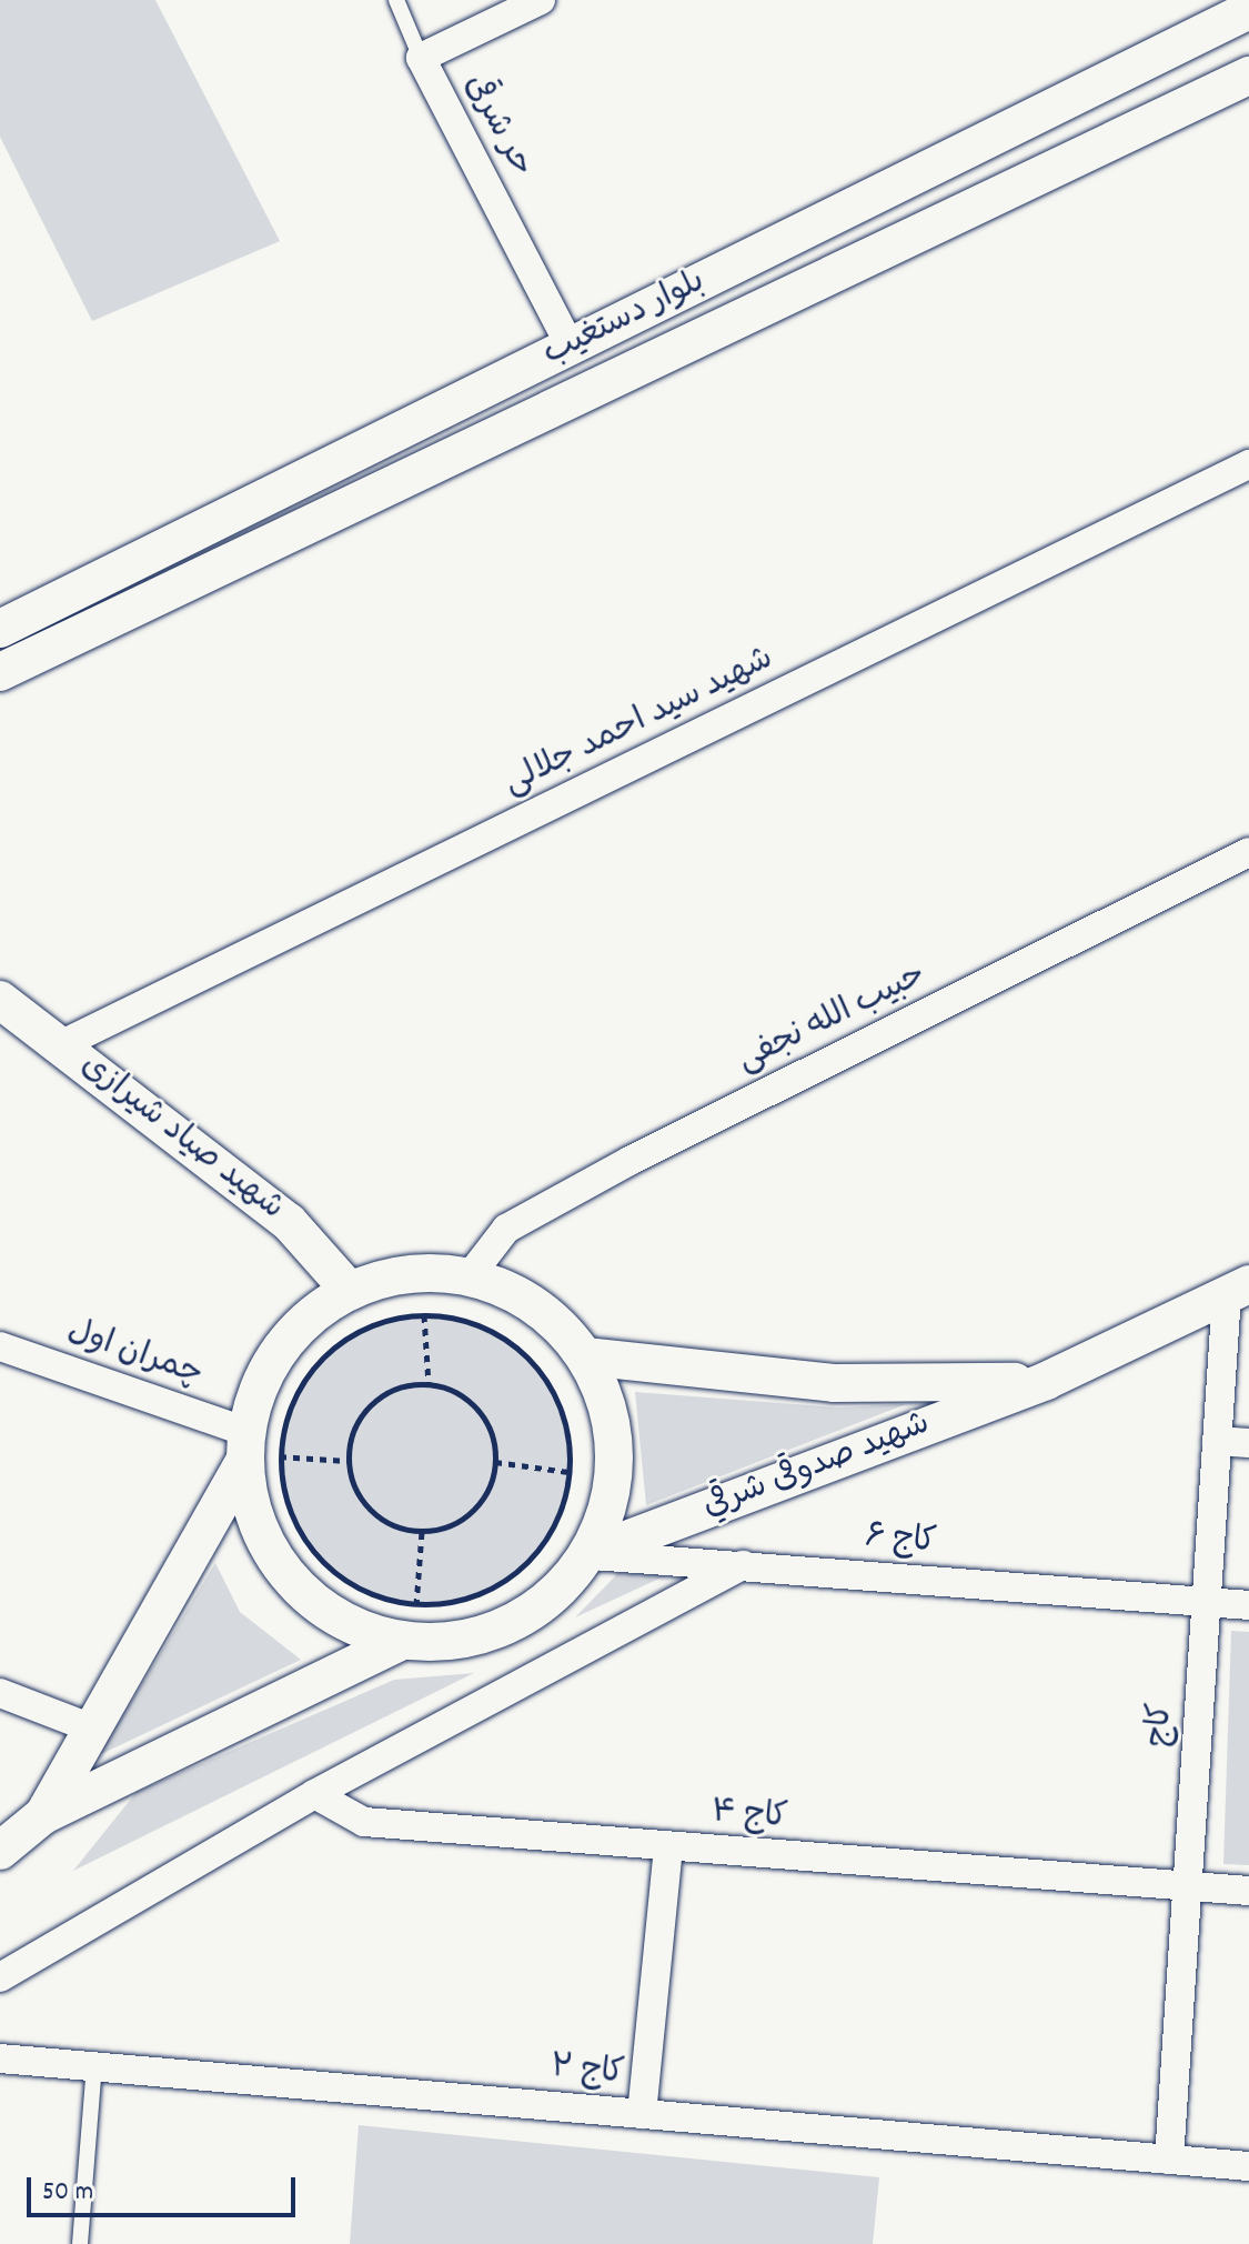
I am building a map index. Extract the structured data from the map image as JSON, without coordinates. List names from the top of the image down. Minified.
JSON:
{"streets":{"street":["حر شرقی","بلوار دستغیب","شهید سید احمد جلالی","حبیب الله نجفی","شهید صیاد شیرازی","چمران اول","شهید صدوقی شرقي","کاج ۶","کاج","کاج ۴","کاج ۲"]},"crossings":[["حر شرقی","بلوار دستغیب"],["شهید سید احمد جلالی","شهید صیاد شیرازی"],["شهید صدوقی شرقي","کاج ۶"],["شهید صدوقی شرقي","کاج"],["کاج ۶","کاج"],["کاج","کاج ۴"],["کاج","کاج ۲"]],"scale_bar":"50 m"}
